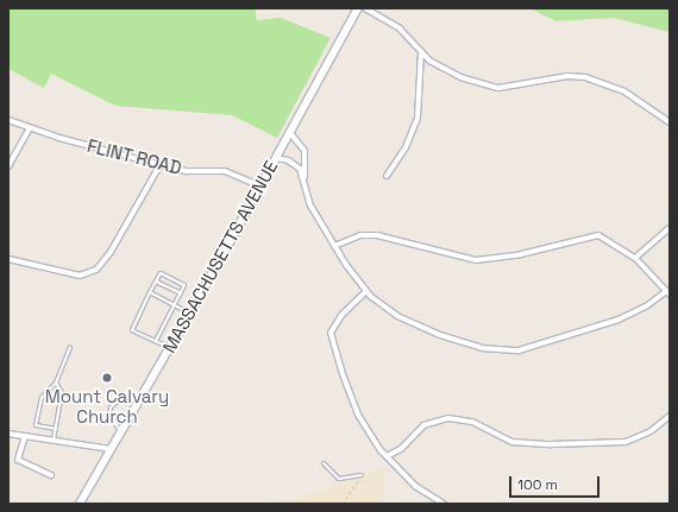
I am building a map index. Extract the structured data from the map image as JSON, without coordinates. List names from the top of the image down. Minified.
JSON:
{"streets":{"main road":["MASSACHUSETTS AVENUE"],"street":["FLINT ROAD"]},"crossings":[["FLINT ROAD","MASSACHUSETTS AVENUE"]],"places":["Mount Calvary Church"],"scale_bar":"100 m"}
